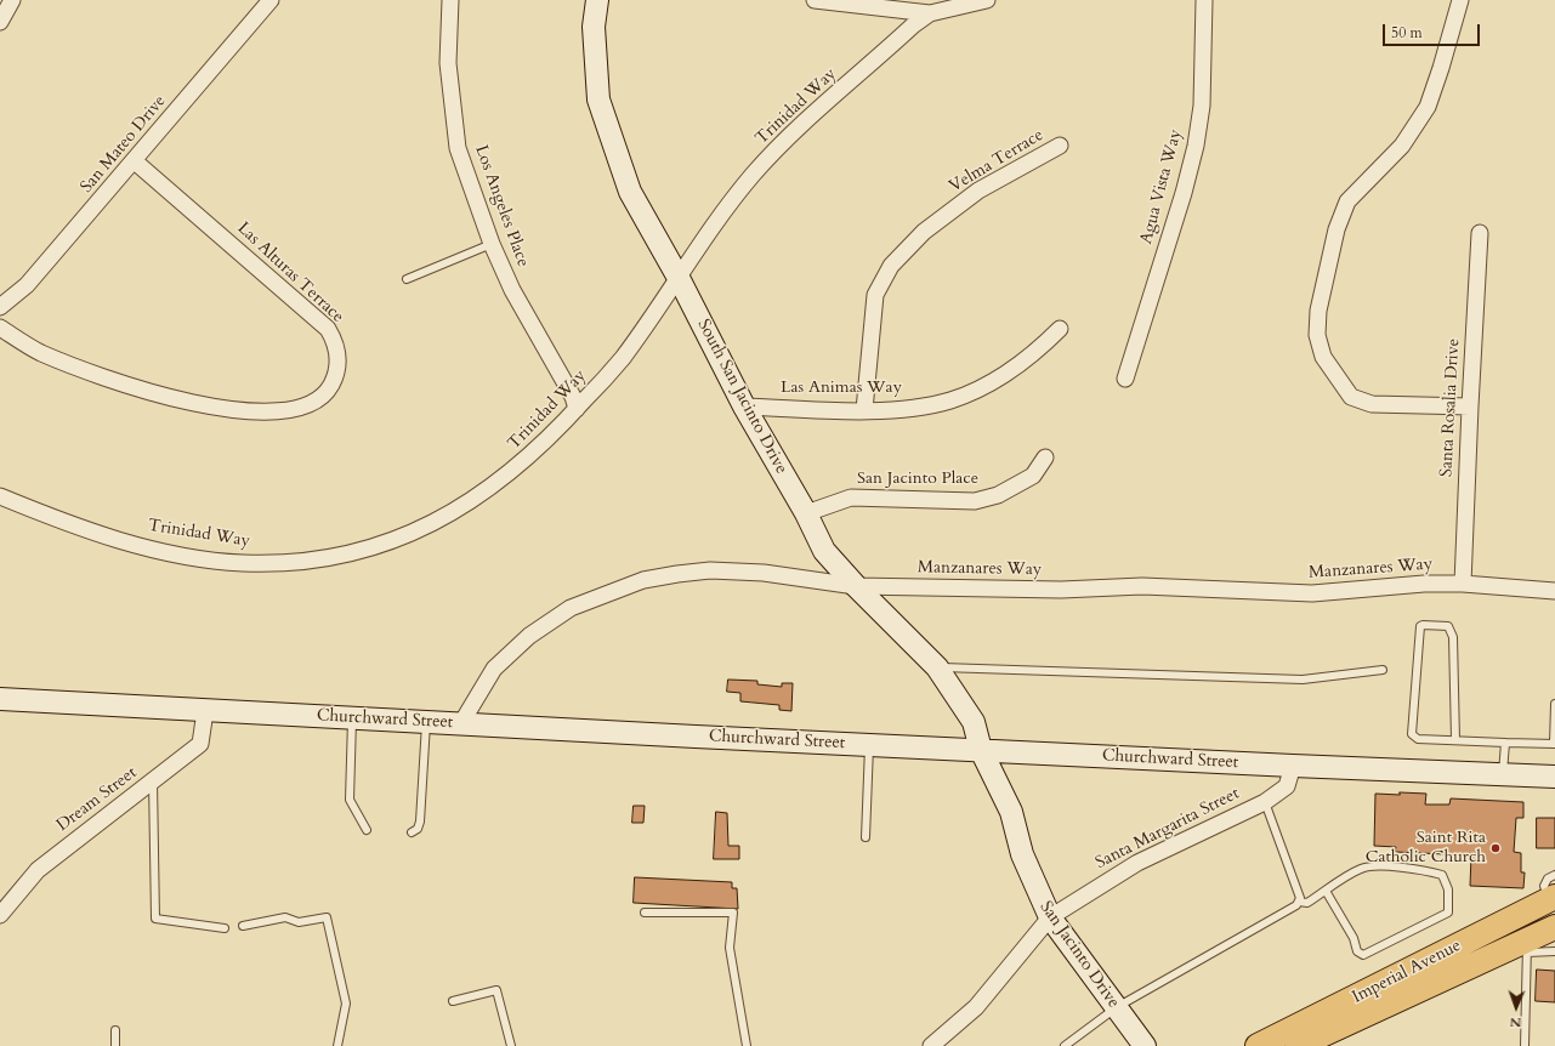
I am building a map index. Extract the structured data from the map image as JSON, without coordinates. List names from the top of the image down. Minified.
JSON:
{"streets":{"main road":["Imperial Avenue"],"street":["Trinidad Way","San Mateo Drive","Velma Terrace","Agua Vista Way","Los Angeles Place","Las Alturas Terrace","Las Animas Way","South San Jacinto Drive","Santa Rosalia Drive","San Jacinto Place","Manzanares Way","Churchward Street","Dream Street","Santa Margarita Street","San Jacinto Drive"]},"crossings":[["Trinidad Way","Los Angeles Place"],["Trinidad Way","South San Jacinto Drive"],["San Mateo Drive","Las Alturas Terrace"],["Velma Terrace","Las Animas Way"],["Las Animas Way","South San Jacinto Drive"],["South San Jacinto Drive","San Jacinto Place"],["South San Jacinto Drive","Manzanares Way"],["South San Jacinto Drive","Churchward Street"],["South San Jacinto Drive","San Jacinto Drive"],["Santa Rosalia Drive","Manzanares Way"],["Manzanares Way","Churchward Street"],["Churchward Street","Dream Street"],["Churchward Street","Santa Margarita Street"],["Churchward Street","San Jacinto Drive"],["Santa Margarita Street","San Jacinto Drive"]],"places":["Saint Rita Catholic Church"],"scale_bar":"50 m","north":"bottom"}
